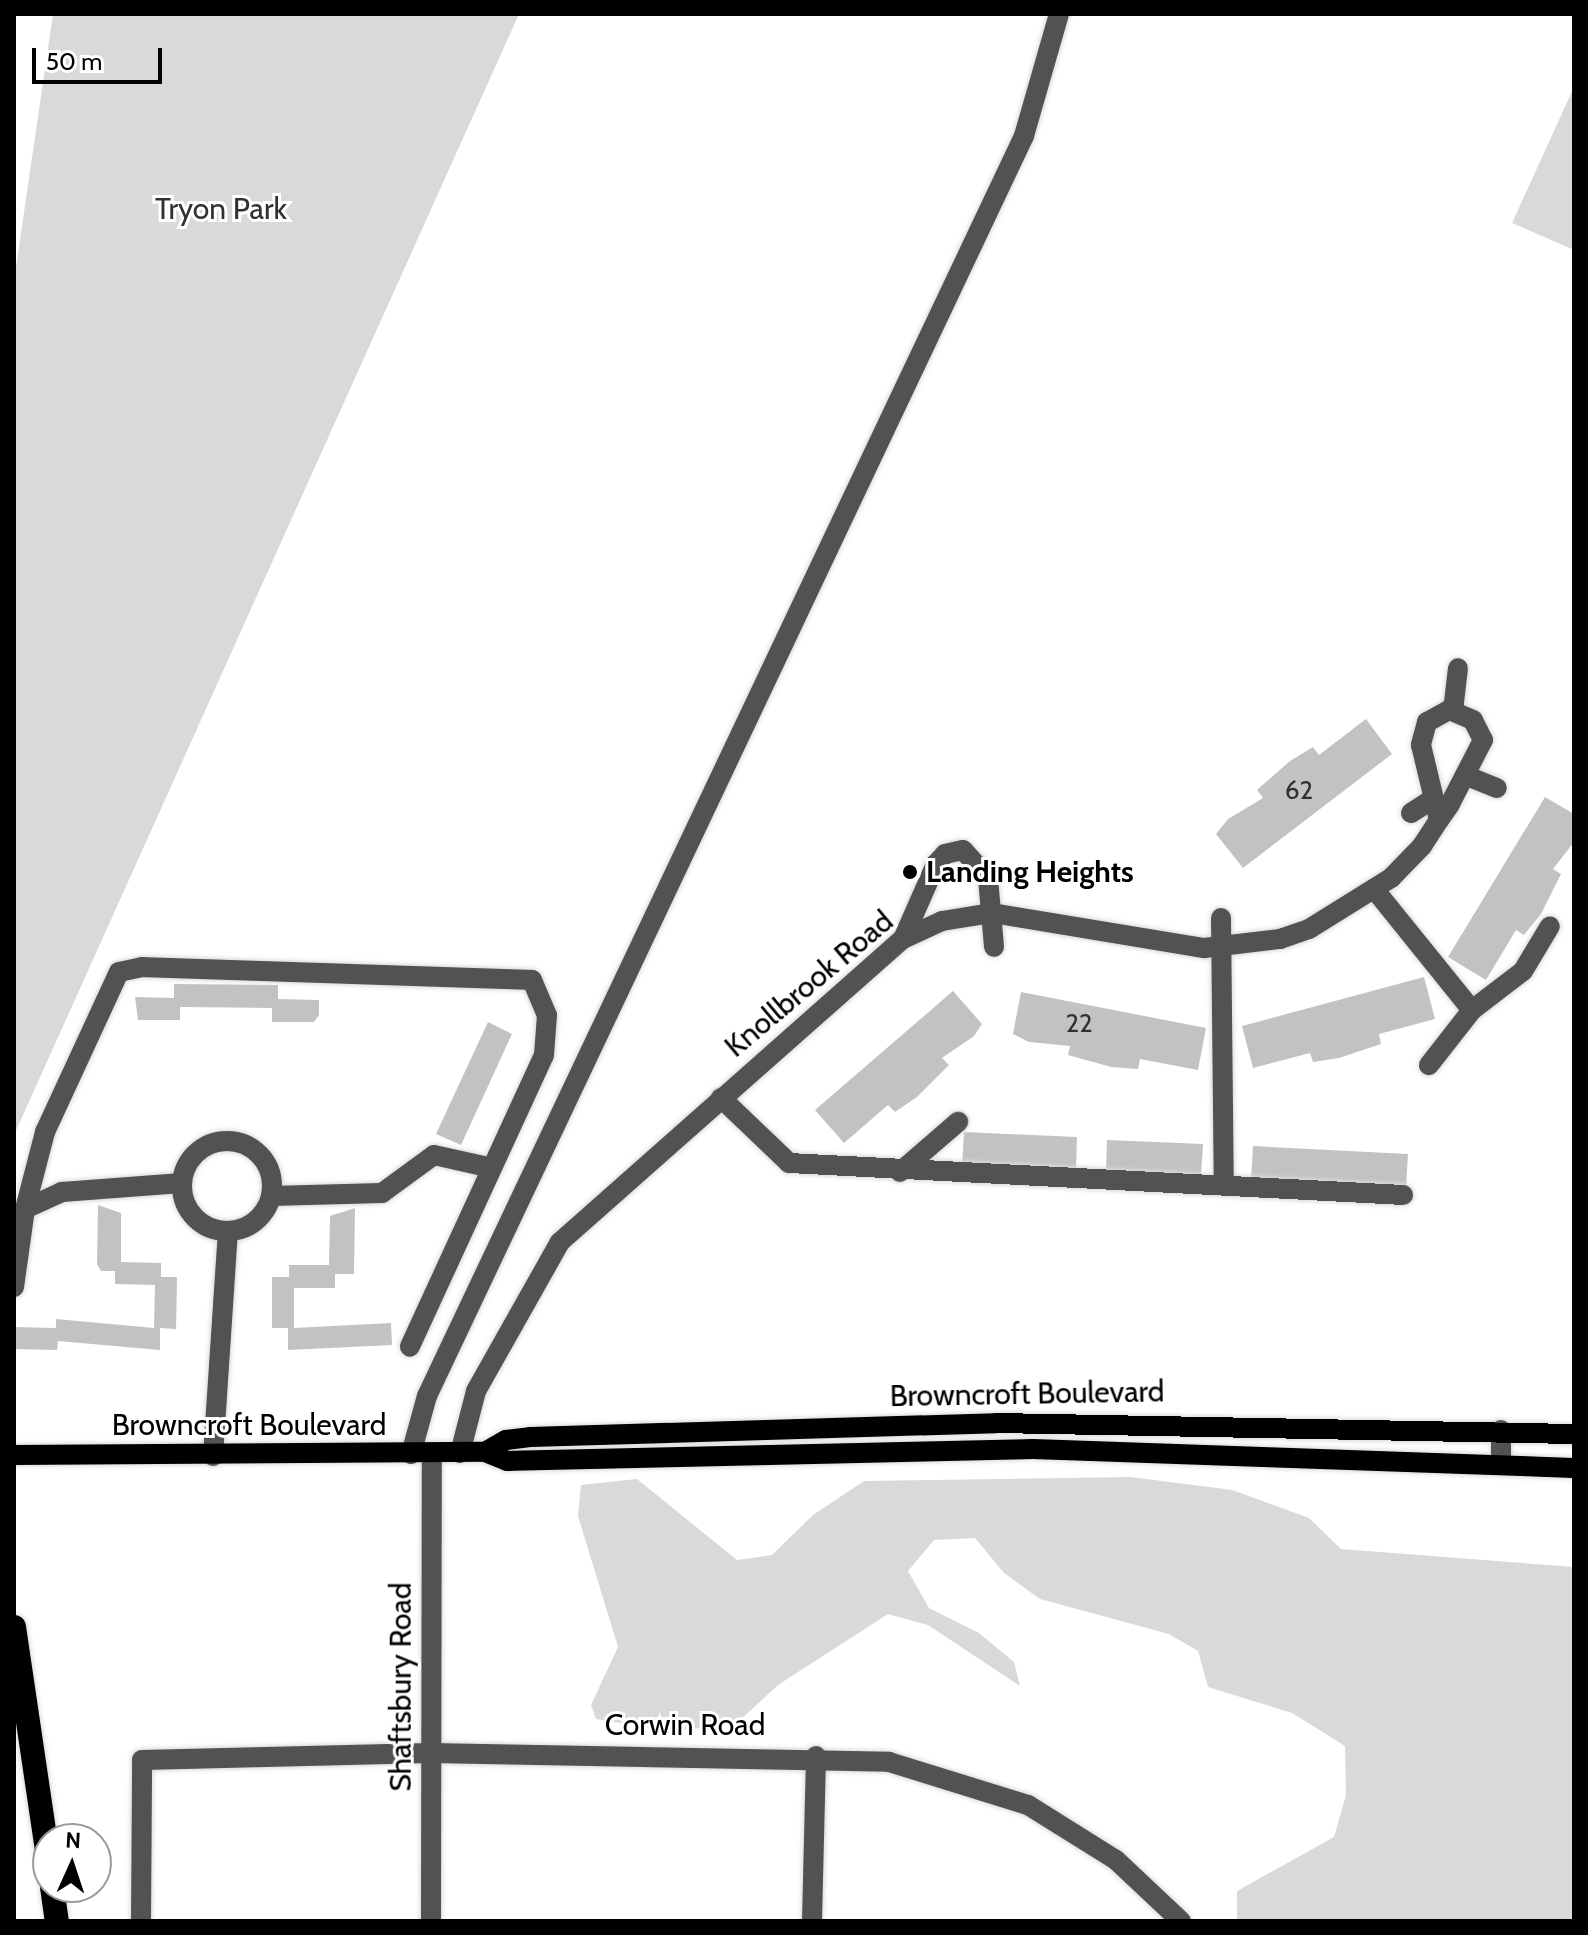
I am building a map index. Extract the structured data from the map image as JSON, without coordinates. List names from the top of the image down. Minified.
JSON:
{"streets":{"main road":["Browncroft Boulevard"],"street":["Knollbrook Road","Shaftsbury Road","Corwin Road"]},"crossings":[["Knollbrook Road","Browncroft Boulevard"],["Browncroft Boulevard","Shaftsbury Road"],["Shaftsbury Road","Corwin Road"]],"parks":["Tryon Park"],"places":["Landing Heights"],"house_numbers":["62","22"],"scale_bar":"50 m","north":"top"}
